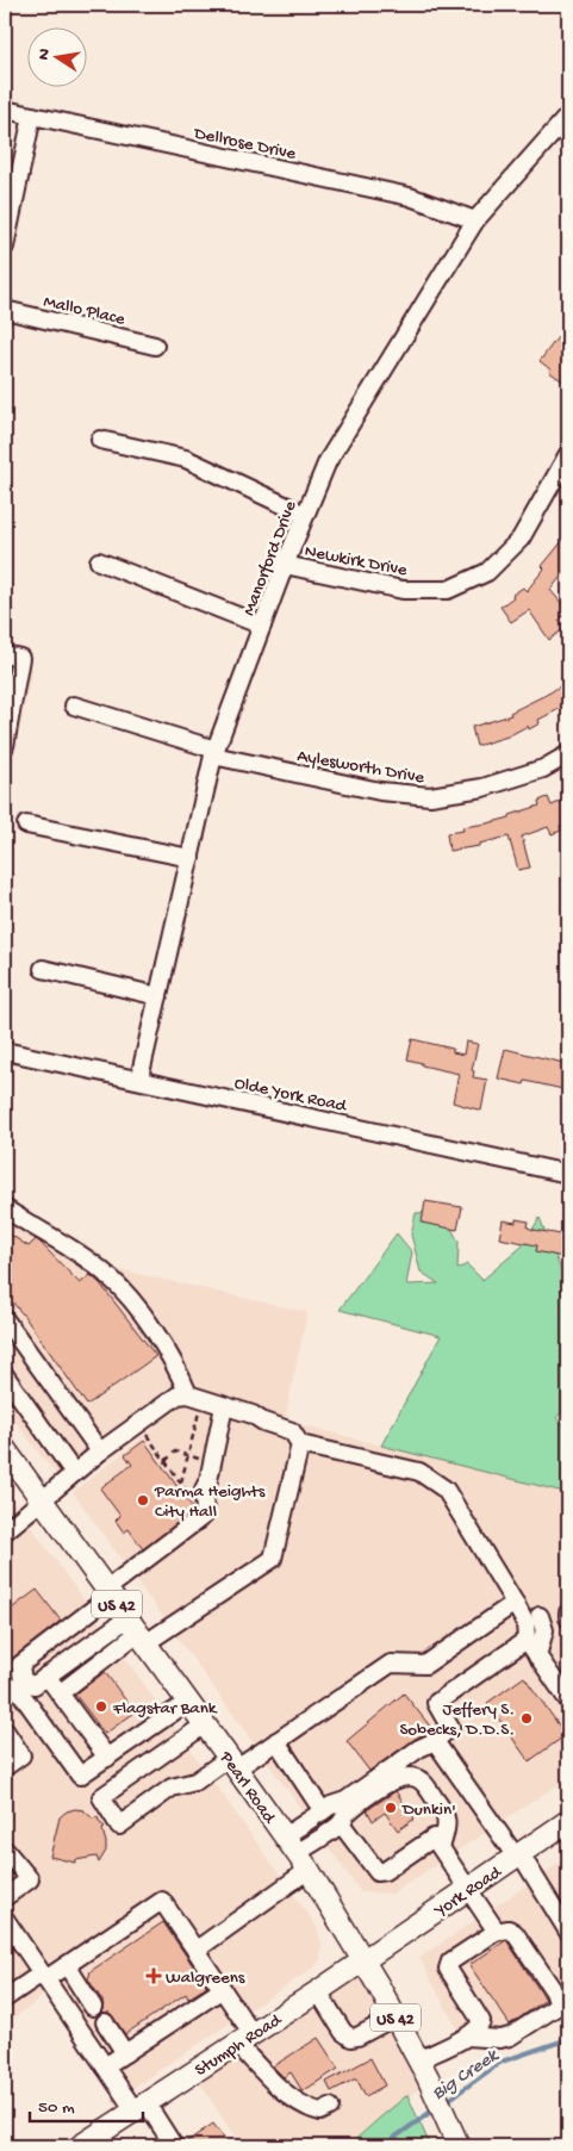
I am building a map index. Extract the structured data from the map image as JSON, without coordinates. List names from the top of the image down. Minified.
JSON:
{"streets":{"main road":["US 42","Pearl Road","York Road","Stumph Road"],"street":["Dellrose Drive","Mallo Place","Manorford Drive","Newkirk Drive","Aylesworth Drive","Olde York Road"]},"crossings":[["Dellrose Drive","Manorford Drive"],["Manorford Drive","Newkirk Drive"],["Manorford Drive","Aylesworth Drive"],["Manorford Drive","Olde York Road"],["Pearl Road","York Road"],["Pearl Road","Stumph Road"],["York Road","Stumph Road"]],"water":["Big Creek"],"places":{"other":["Parma Heights City Hall","Flagstar Bank","Jeffery S. Sobecks, D.D.S.","Dunkin'"],"health":["Walgreens"]},"scale_bar":"50 m","north":"left"}
